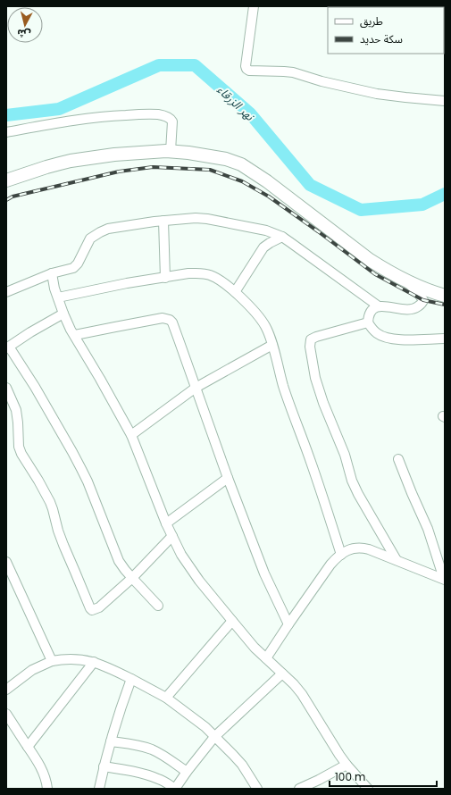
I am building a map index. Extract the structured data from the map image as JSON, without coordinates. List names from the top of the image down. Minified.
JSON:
{"water":["نهر الزرقاء"],"legend":["طريق","سكة حديد"],"scale_bar":"100 m","north":"bottom"}
